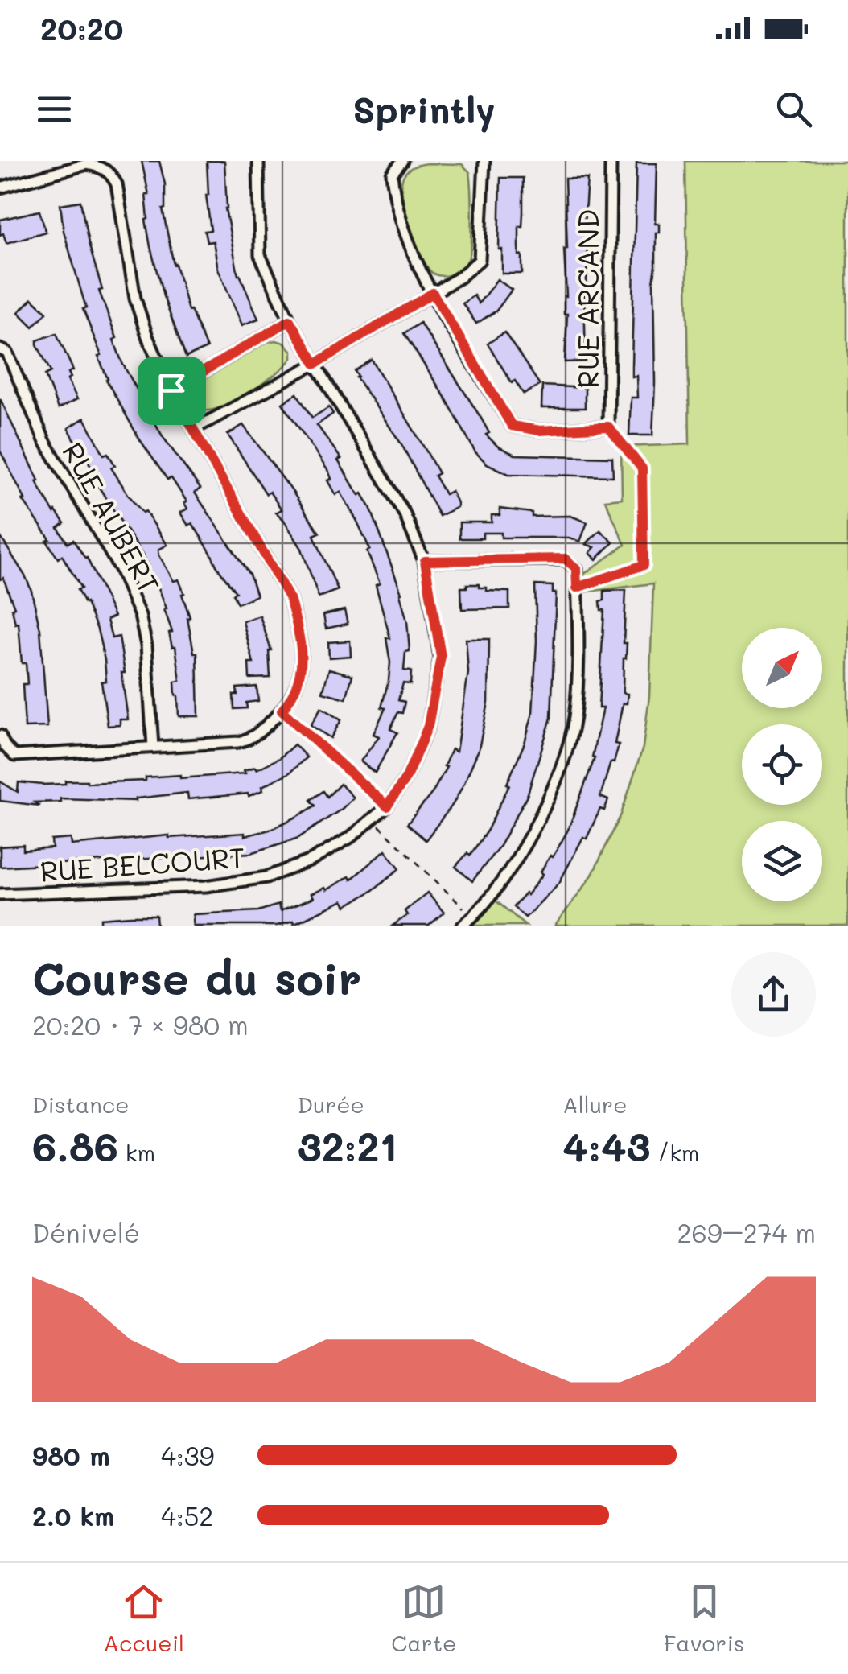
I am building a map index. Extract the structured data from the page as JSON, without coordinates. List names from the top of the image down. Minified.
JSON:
{"streets":{"street":["RUE ARCAND","RUE AUBERT","RUE BELCOURT"]},"north":"top right","page":{"status":"20:20","header":"Sprintly","heading":["Course du soir","20:20 · 7 × 980 m"],"stats":[["Distance","6.86 km"],["Durée","32:21"],["Allure","4:43 /km"]],"chart":["Dénivelé","269–274 m"],"list":[{"name":"980 m","note":"4:39"},{"name":"2.0 km","note":"4:52"}],"tabs":["Accueil","Carte","Favoris"]}}
